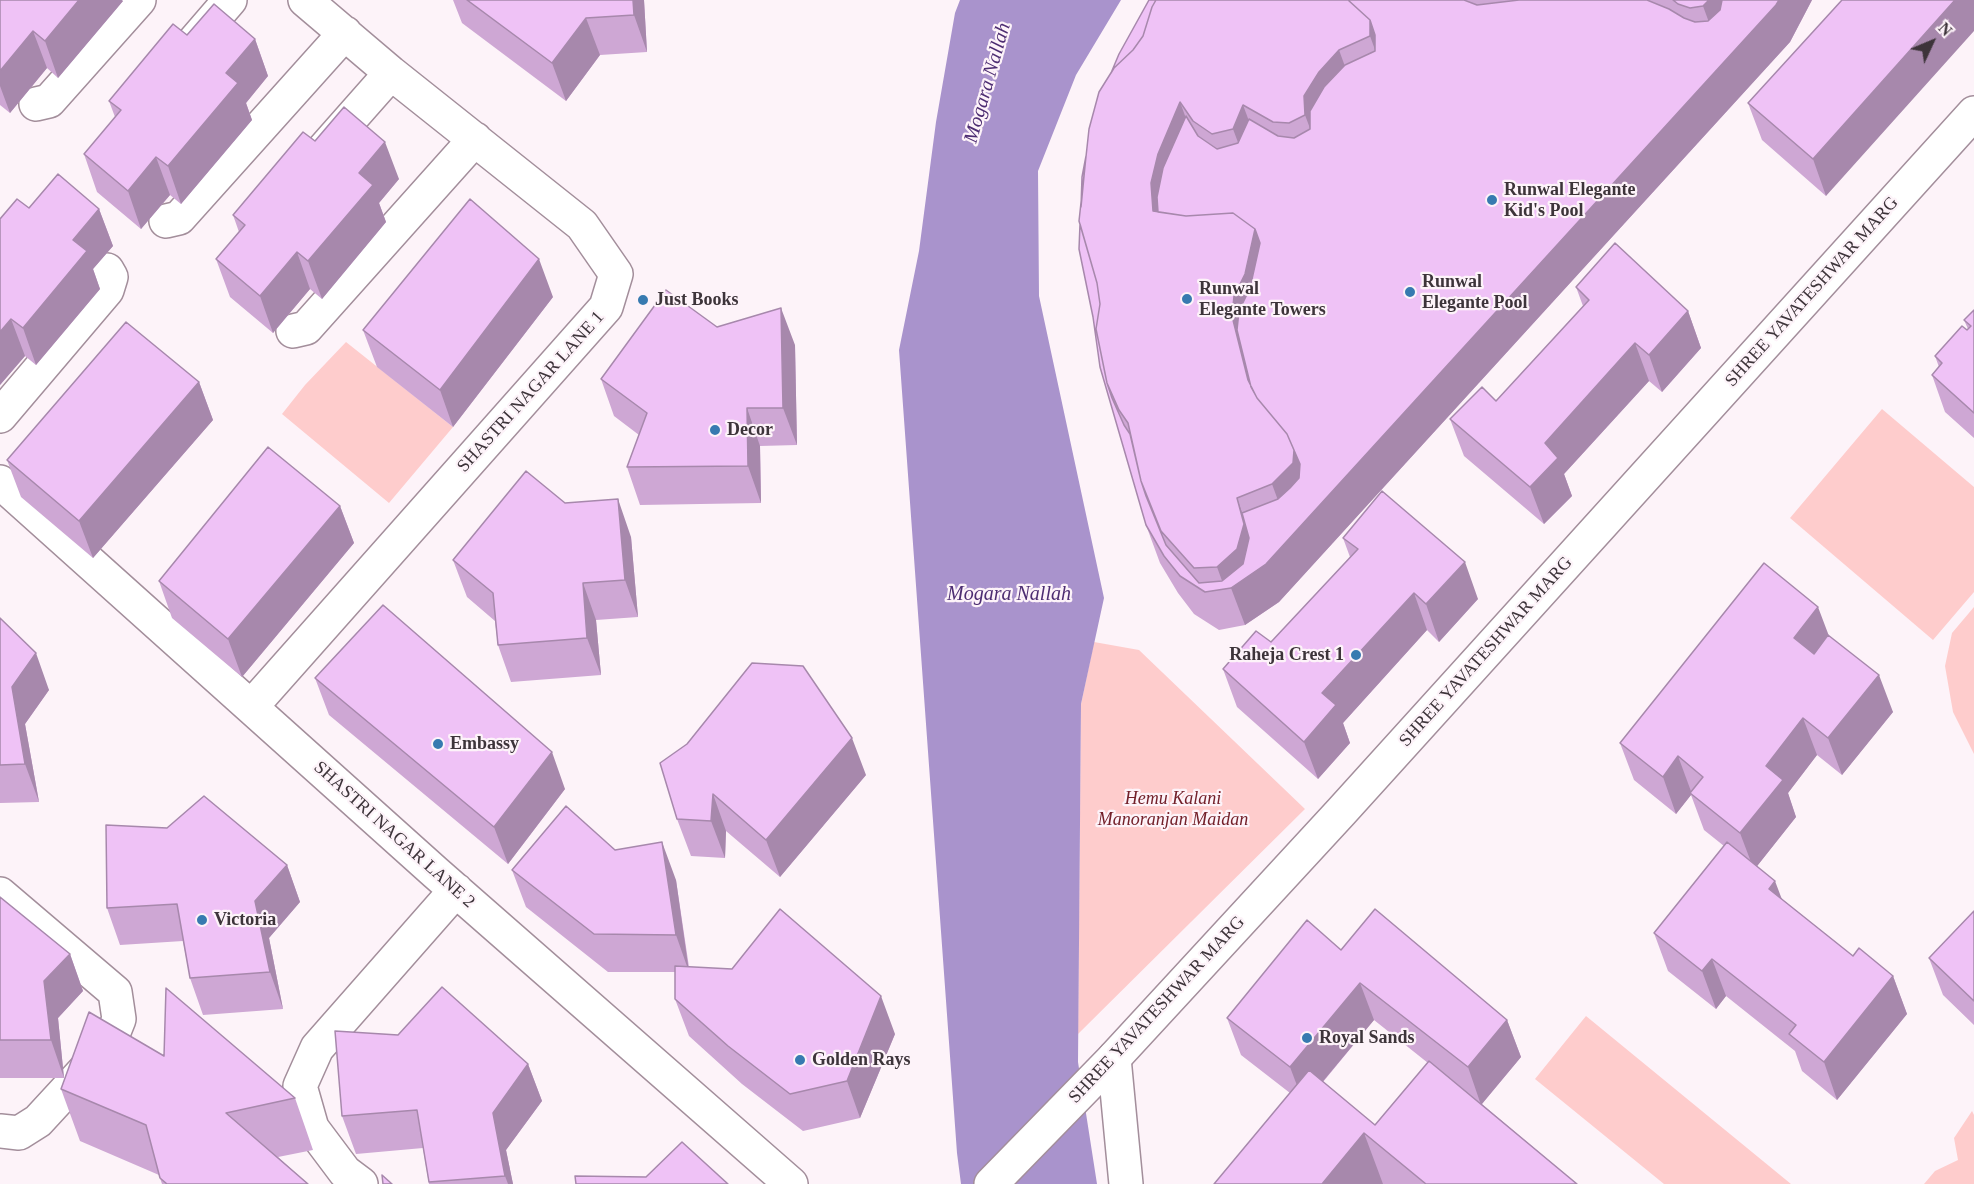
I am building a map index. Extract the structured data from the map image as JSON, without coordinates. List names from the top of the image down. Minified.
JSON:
{"streets":{"street":["SHREE YAVATESHWAR MARG","SHASTRI NAGAR LANE 1","SHASTRI NAGAR LANE 2"]},"crossings":[["SHASTRI NAGAR LANE 1","SHASTRI NAGAR LANE 2"]],"water":["Mogara Nallah"],"parks":["Hemu Kalani Manoranjan Maidan"],"places":["Runwal Elegante Kid's Pool","Runwal Elegante Pool","Runwal Elegante Towers","Just Books","Decor","Raheja Crest 1","Embassy","Victoria","Royal Sands","Golden Rays"],"north":"top right"}
